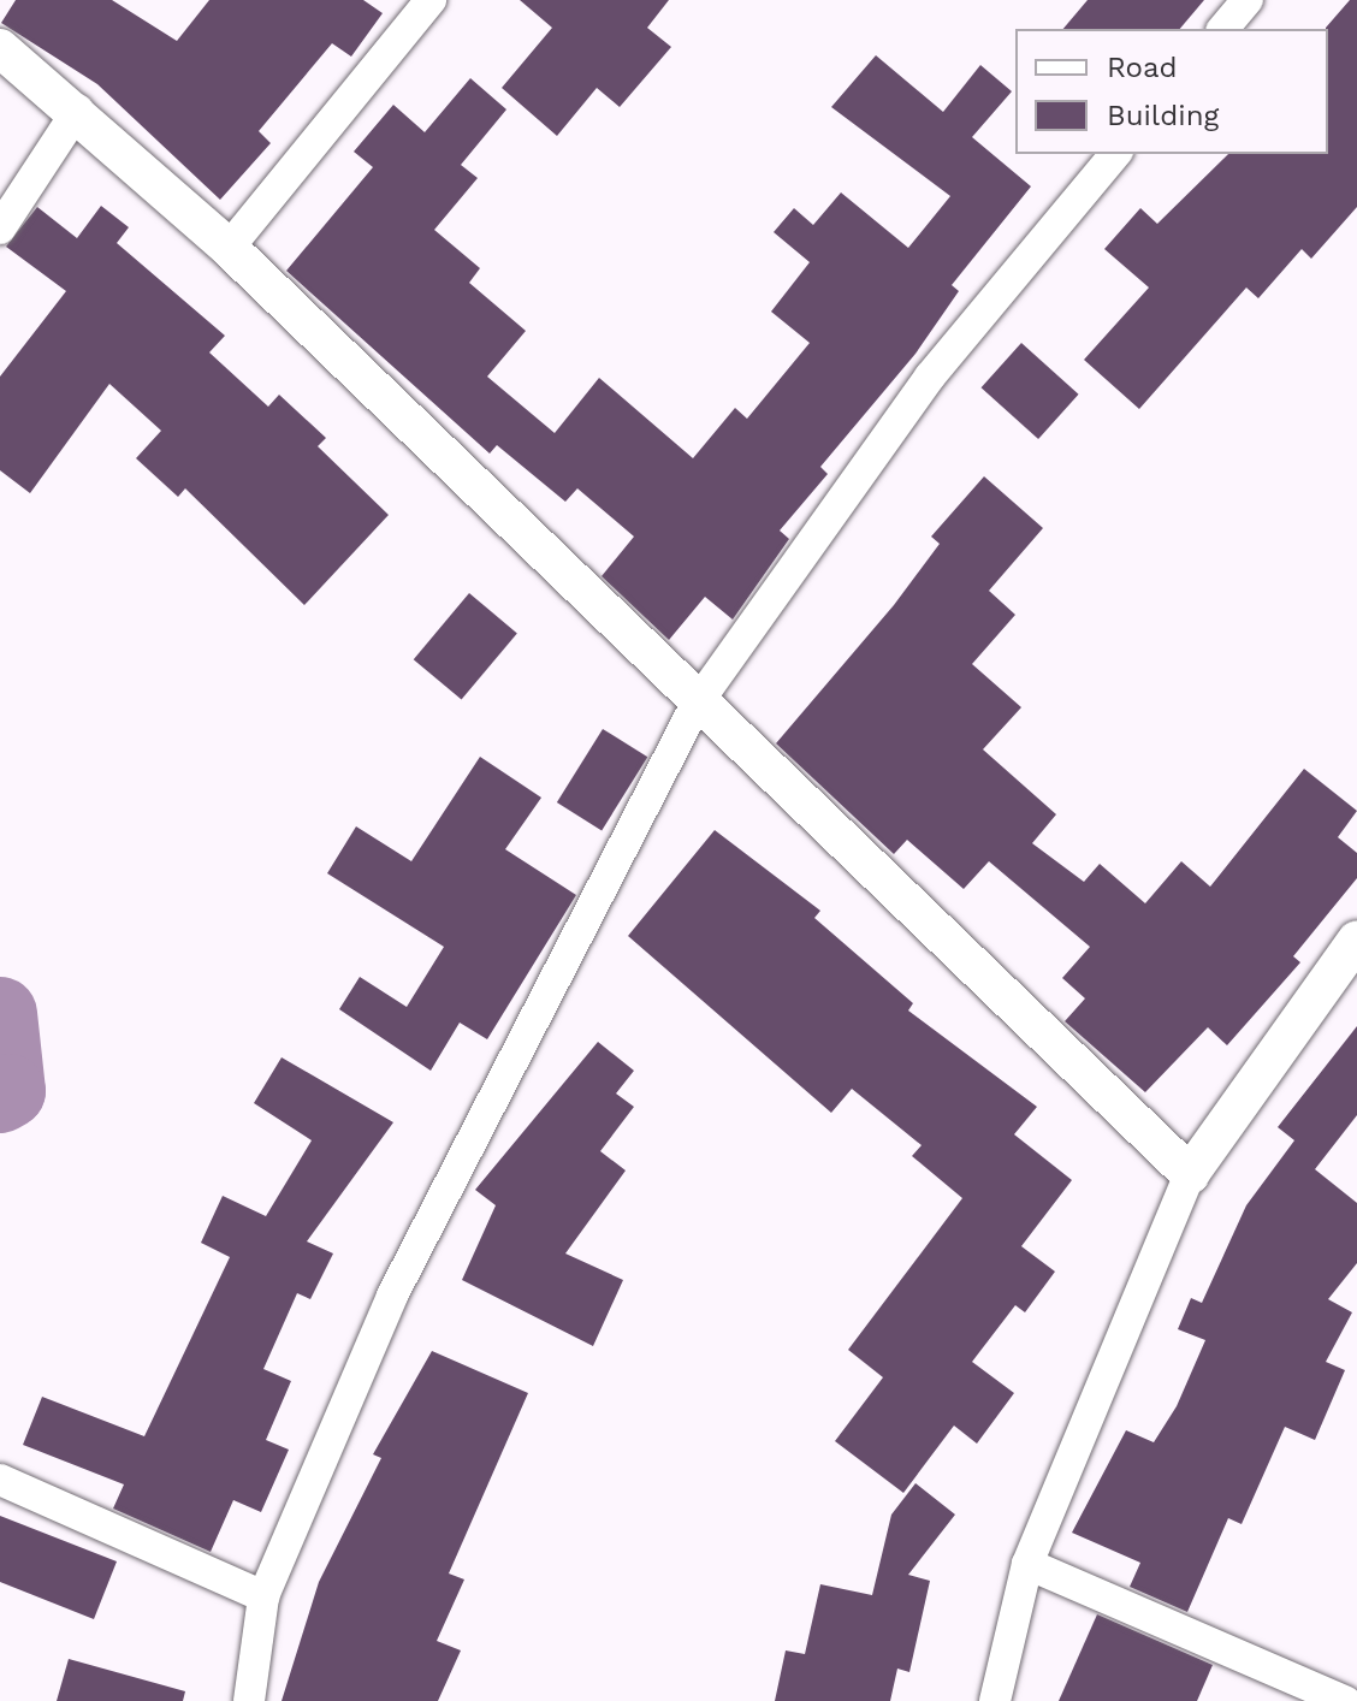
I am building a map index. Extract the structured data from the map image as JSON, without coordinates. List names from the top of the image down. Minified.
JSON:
{"legend":["Road","Building"]}
